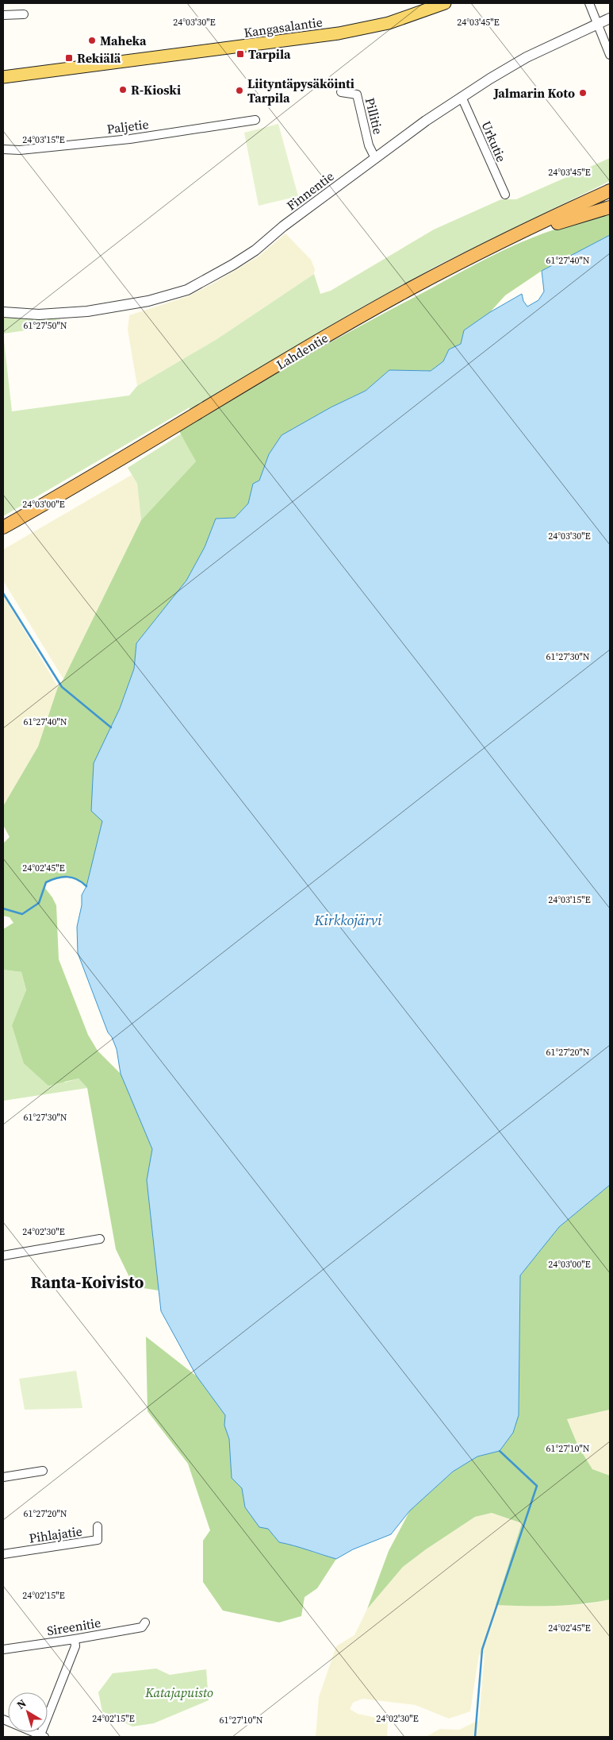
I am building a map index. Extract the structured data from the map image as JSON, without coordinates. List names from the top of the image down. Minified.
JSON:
{"streets":{"highway":["Lahdentie"],"main road":["Kangasalantie"],"street":["Pillitie","Paljetie","Urkutie","Finnentie","Pihlajatie","Sireenitie"]},"crossings":[["Pillitie","Finnentie"],["Urkutie","Finnentie"]],"districts":["Ranta-Koivisto"],"water":["Kirkkojärvi"],"parks":["Katajapuisto"],"places":{"other":["Maheka","R-Kioski","Liityntäpysäköinti Tarpila","Jalmarin Koto"],"transit":["Tarpila","Rekiälä"]},"north":"top left","coordinates":["24°03'45\"E","24°03'30\"E","24°03'15\"E","61°27'40\"N","61°27'50\"N","24°03'00\"E","61°27'30\"N","24°02'45\"E","61°27'20\"N","24°02'30\"E","61°27'10\"N","24°02'15\"E"]}
